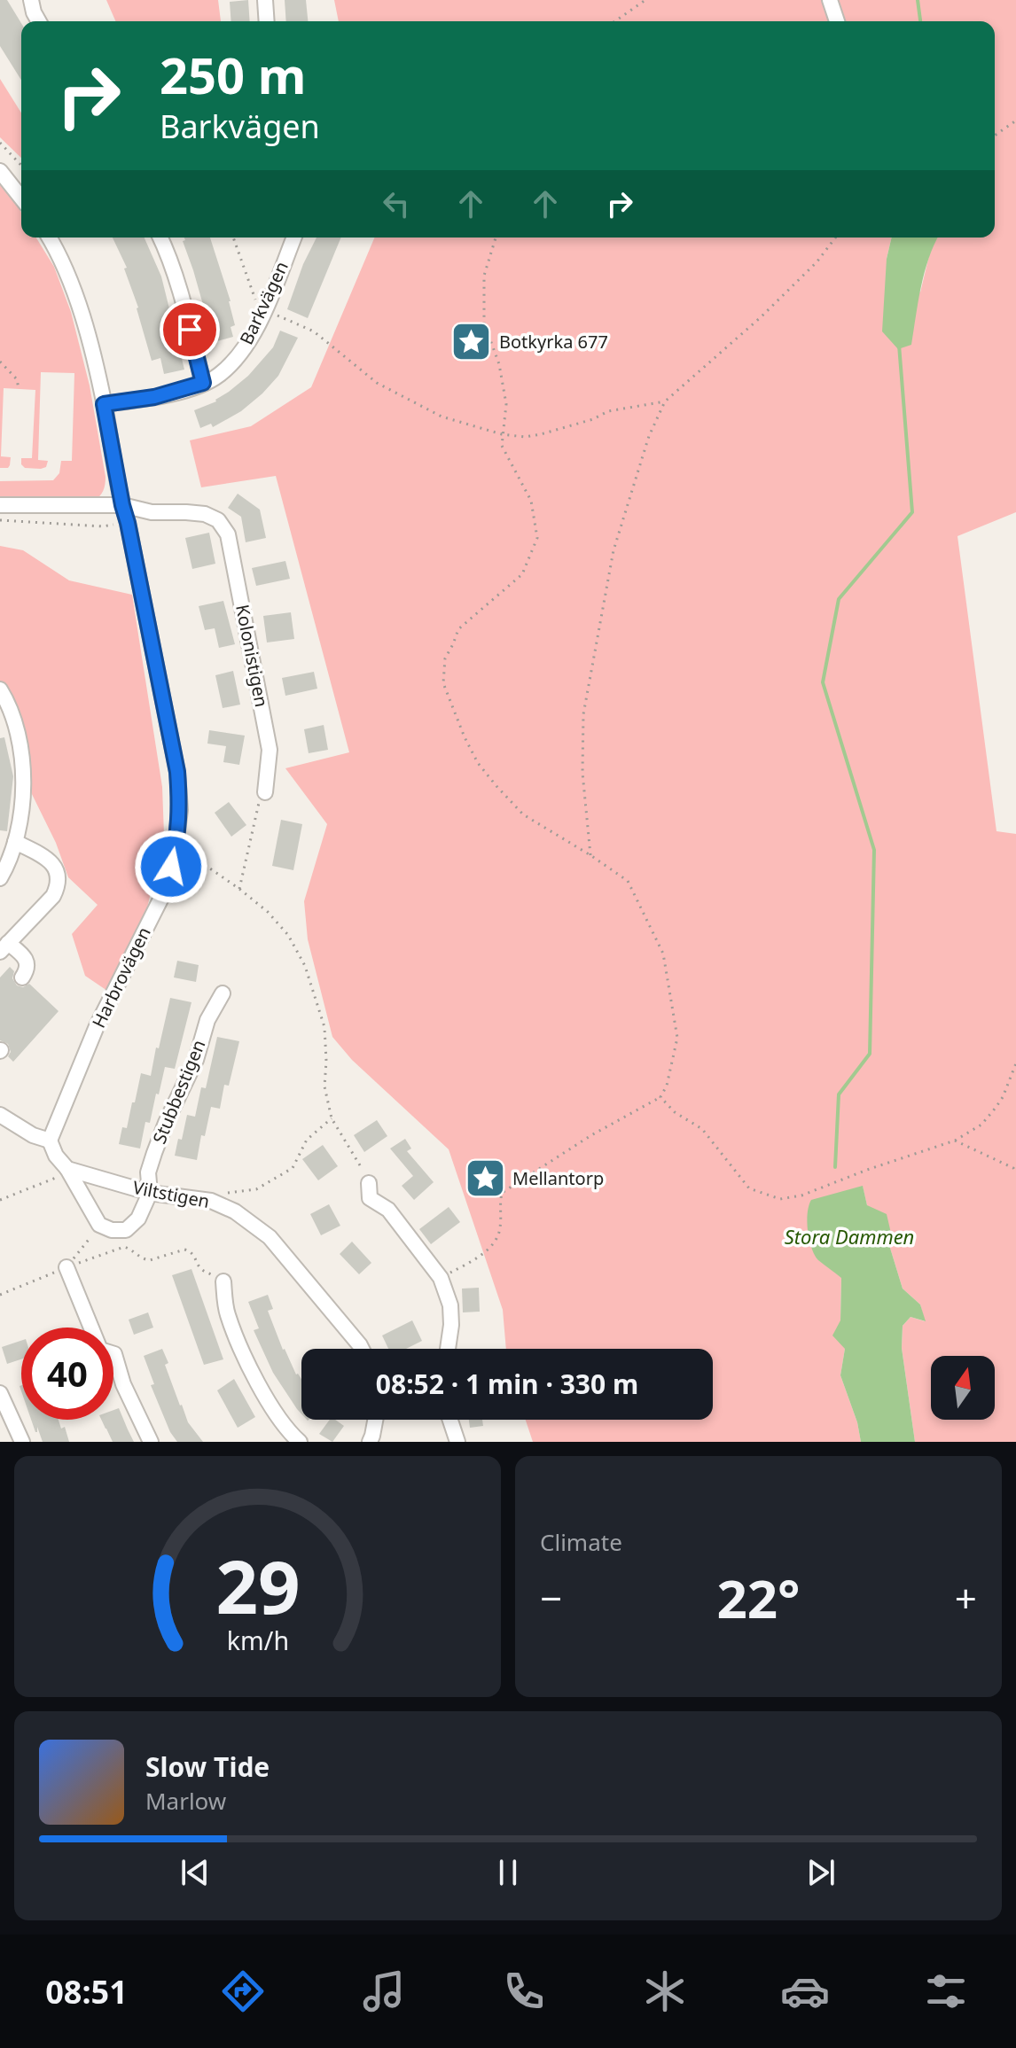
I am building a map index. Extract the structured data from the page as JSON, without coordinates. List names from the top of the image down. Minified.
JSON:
{"streets":{"street":["Barkvägen","Kolonistigen","Harbrovägen","Stubbestigen","Viltstigen"]},"crossings":[["Barkvägen","Harbrovägen"],["Kolonistigen","Harbrovägen"],["Stubbestigen","Viltstigen"]],"water":["Stora Dammen"],"places":{"place":["Botkyrka 677","Mellantorp"]},"north":"top","page":{"turn":["250 m","Barkvägen"],"limit":"40","trip":"08:52 · 1 min · 330 m","tile":"Climate","heat":["−","22°","+"],"song":["Slow Tide","Marlow"],"tabs":"08:51","gauge":["29","km/h"]}}
